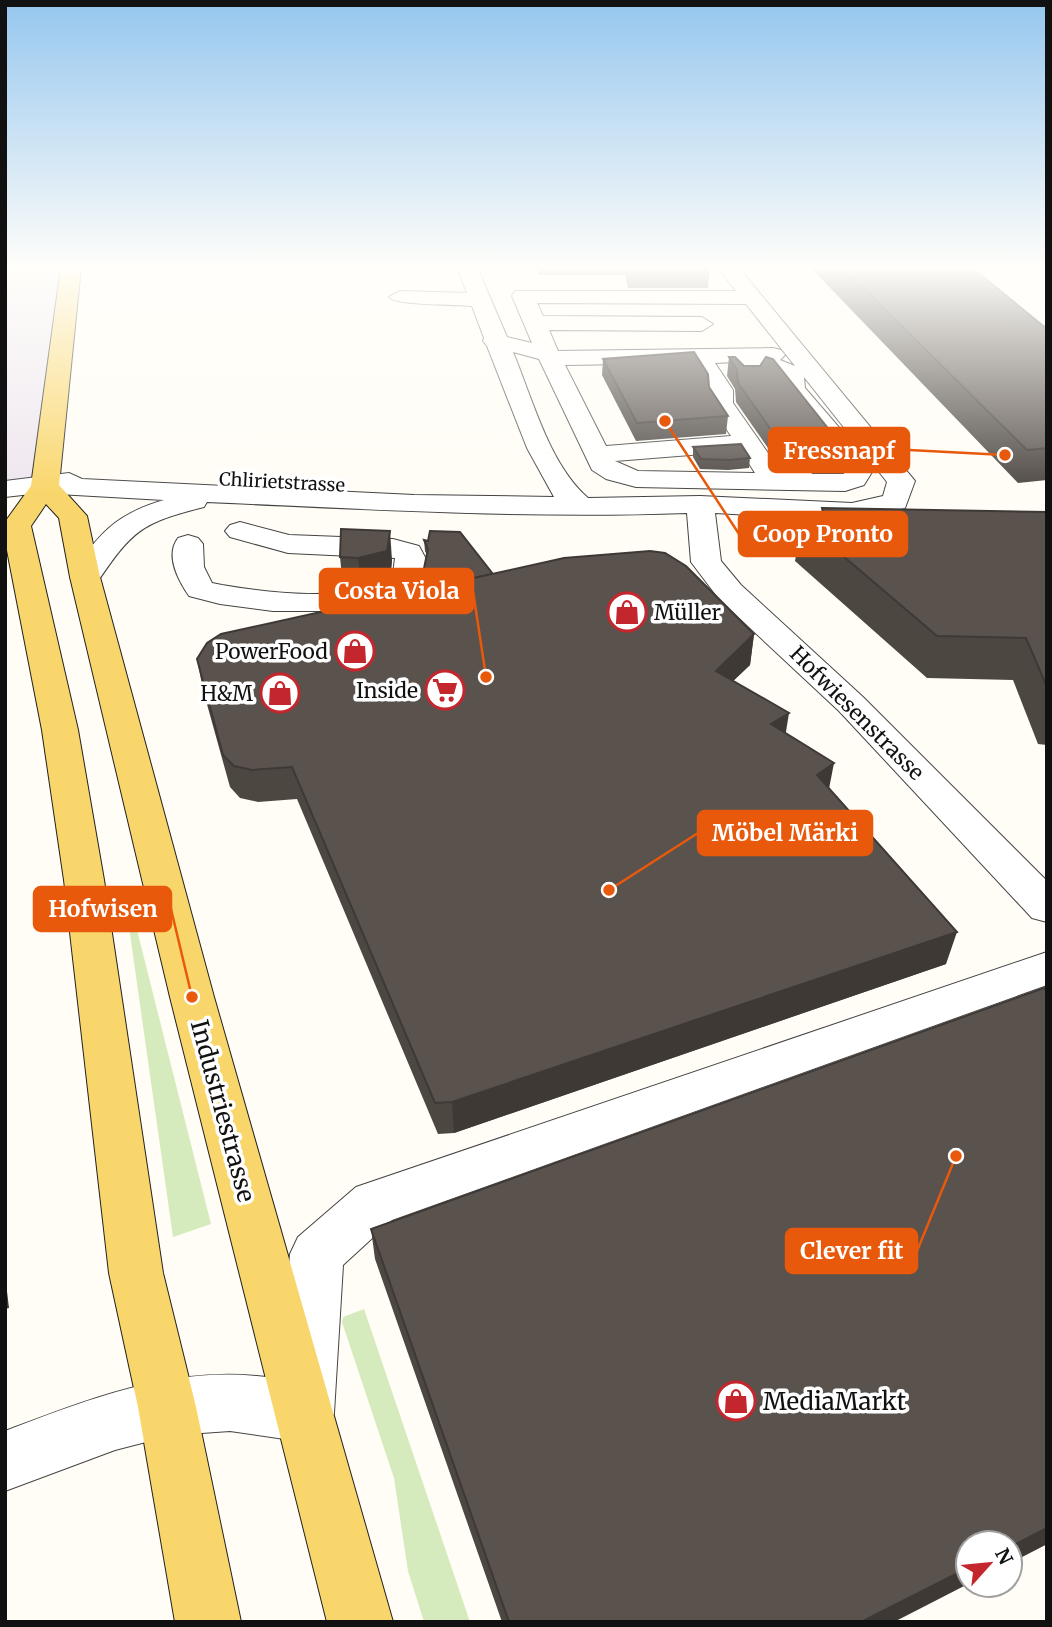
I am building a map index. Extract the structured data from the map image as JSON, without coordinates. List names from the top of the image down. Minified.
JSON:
{"streets":{"main road":["Industriestrasse"],"street":["Chlirietstrasse","Hofwiesenstrasse"]},"crossings":[["Chlirietstrasse","Hofwiesenstrasse"],["Chlirietstrasse","Industriestrasse"]],"places":{"other":["Coop Pronto","Fressnapf","Costa Viola","Möbel Märki","Hofwisen","Clever fit"],"shop":["Müller","PowerFood","H&M","MediaMarkt"],"supermarket":["Inside"]},"north":"top right"}
